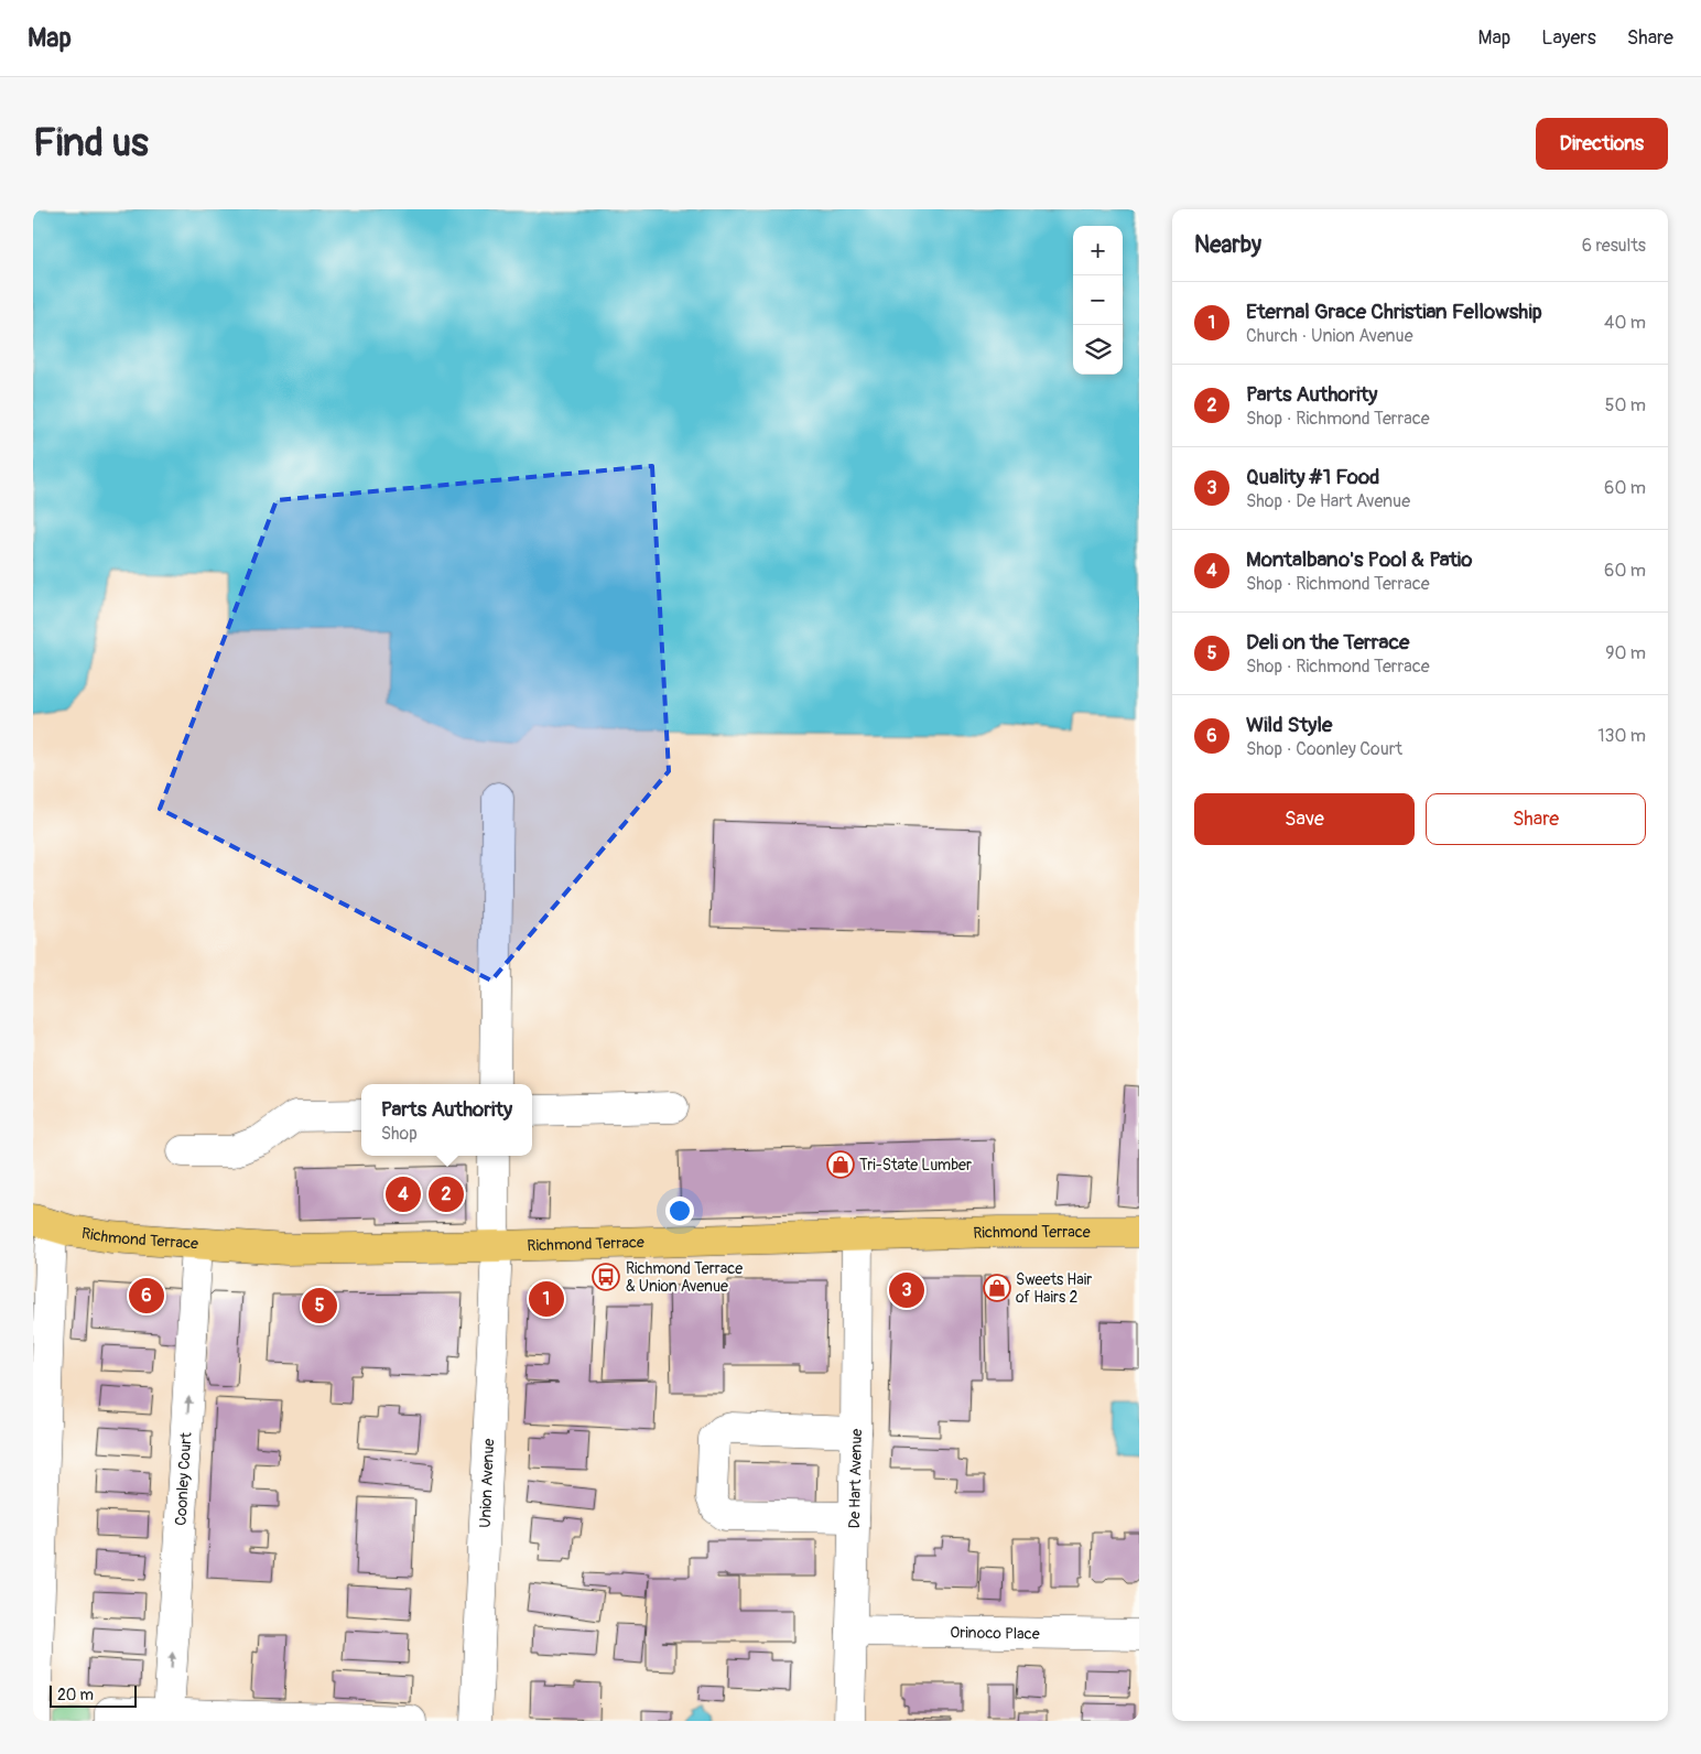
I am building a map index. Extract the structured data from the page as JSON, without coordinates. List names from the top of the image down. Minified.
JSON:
{"streets":{"main road":["Richmond Terrace"],"street":["De Hart Avenue","Coonley Court","Union Avenue","Orinoco Place"]},"crossings":[["Richmond Terrace","De Hart Avenue"],["Richmond Terrace","Coonley Court"],["Richmond Terrace","Union Avenue"],["De Hart Avenue","Orinoco Place"]],"places":{"shop":["Tri-State Lumber","Sweets Hair of Hairs 2"],"bus stop":["Richmond Terrace & Union Avenue"]},"scale_bar":"20 m","page":{"header":"Map","nav":["Map","Layers","Share"],"buttons":["Directions",["Save","Share"]],"title":"Find us","heading":["Nearby","6 results"],"map_buttons":["+","−"],"list":[{"mark":"1","name":"Eternal Grace Christian Fellowship","note":"Church · Union Avenue","value":"40 m"},{"mark":"2","name":"Parts Authority","note":"Shop · Richmond Terrace","value":"50 m"},{"mark":"3","name":"Quality #1 Food","note":"Shop · De Hart Avenue","value":"60 m"},{"mark":"4","name":"Montalbano's Pool & Patio","note":"Shop · Richmond Terrace","value":"60 m"},{"mark":"5","name":"Deli on the Terrace","note":"Shop · Richmond Terrace","value":"90 m"},{"mark":"6","name":"Wild Style","note":"Shop · Coonley Court","value":"130 m"}],"popup":["Parts Authority","Shop"],"pins":["2","4","3","6","1","5"],"scale":"20 m"}}
